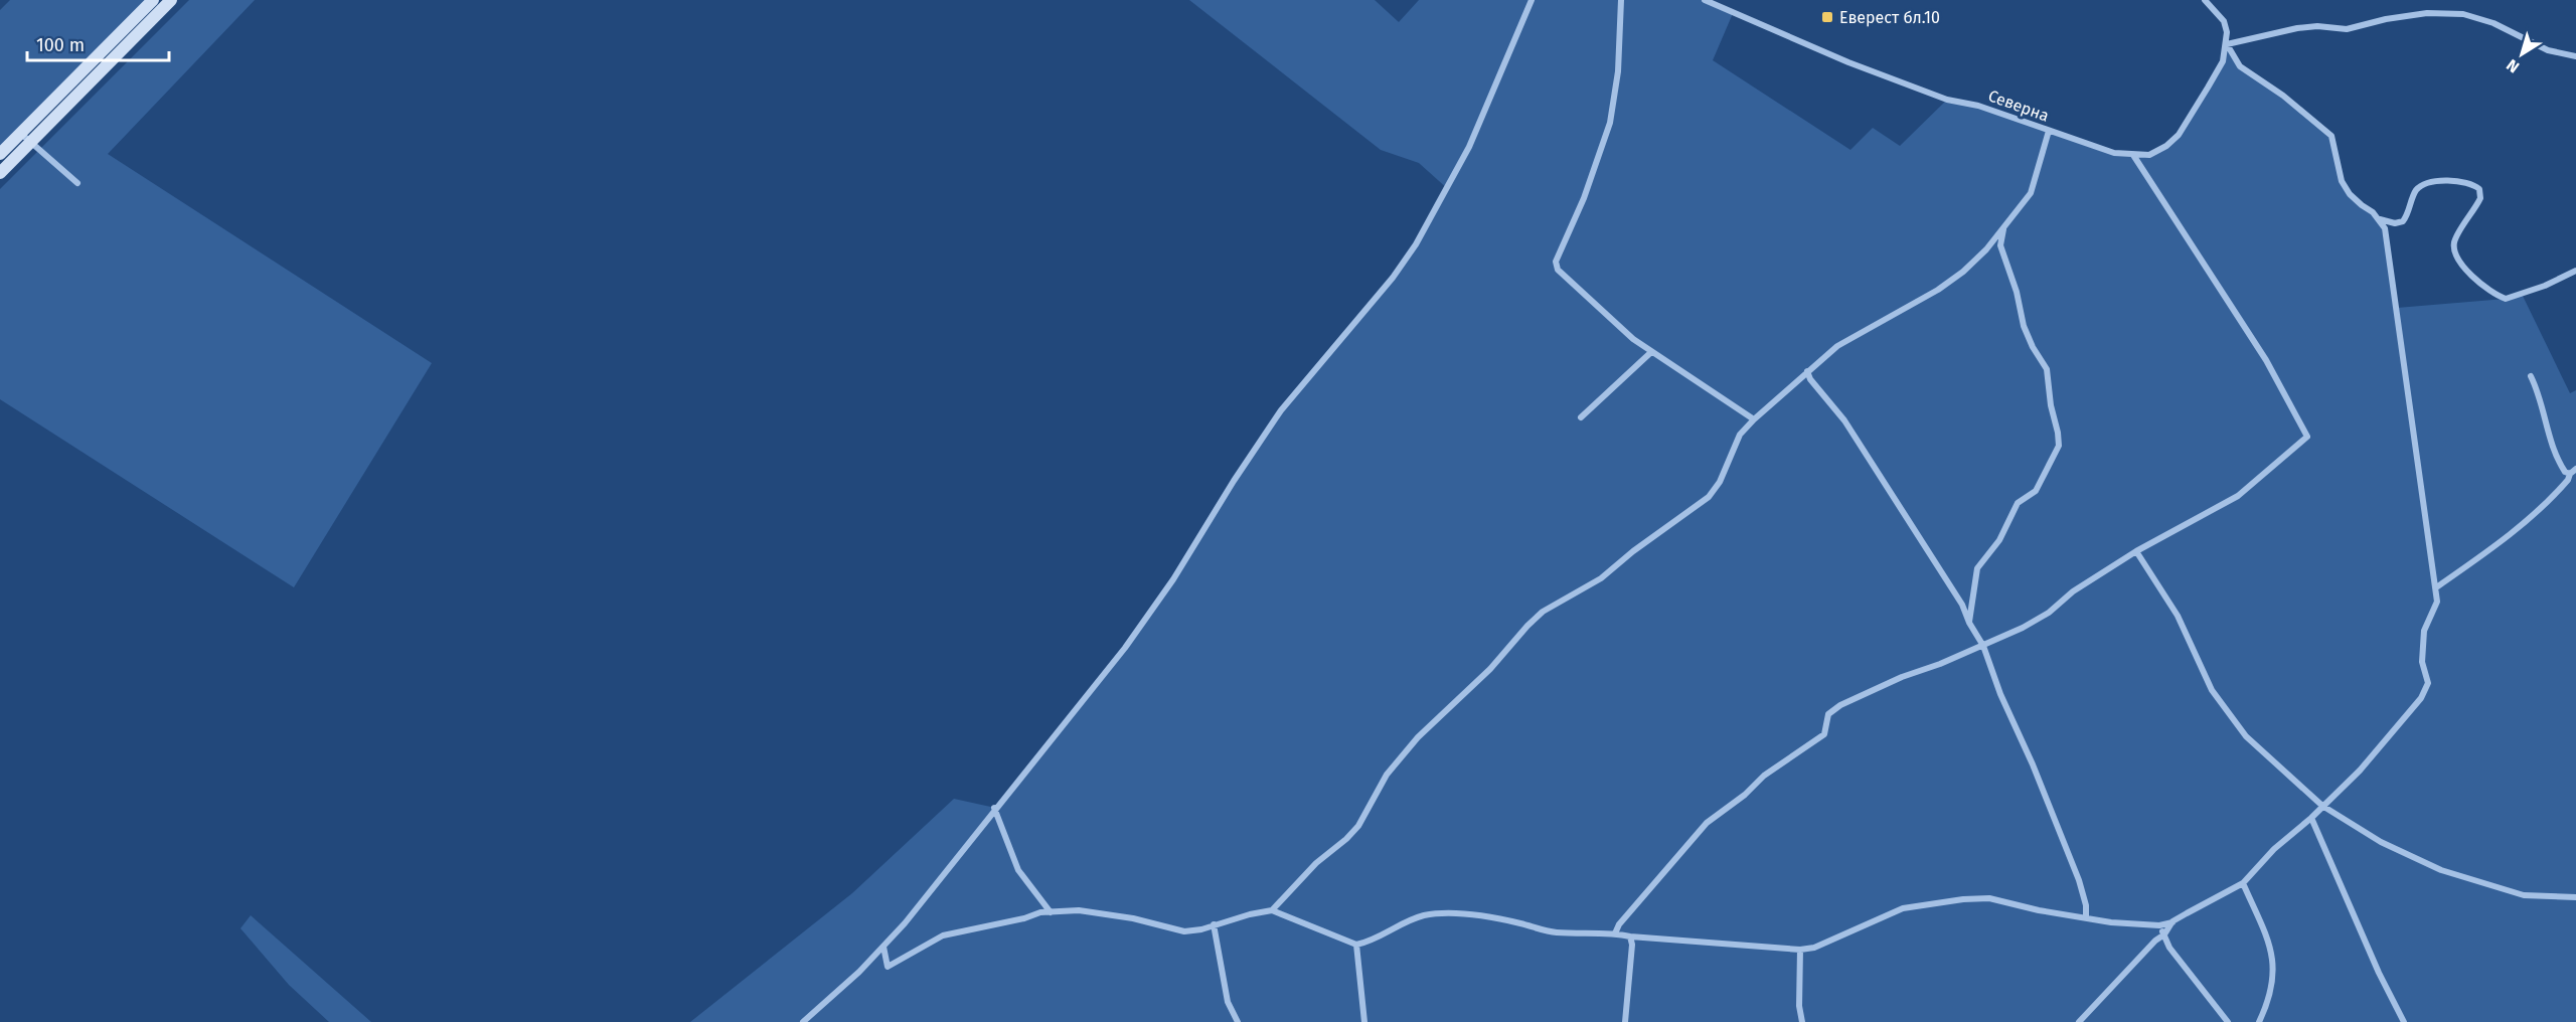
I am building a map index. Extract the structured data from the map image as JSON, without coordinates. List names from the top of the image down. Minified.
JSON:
{"streets":{"street":["Северна"]},"places":{"transit":["Еверест бл.10"]},"scale_bar":"100 m","north":"bottom left"}
